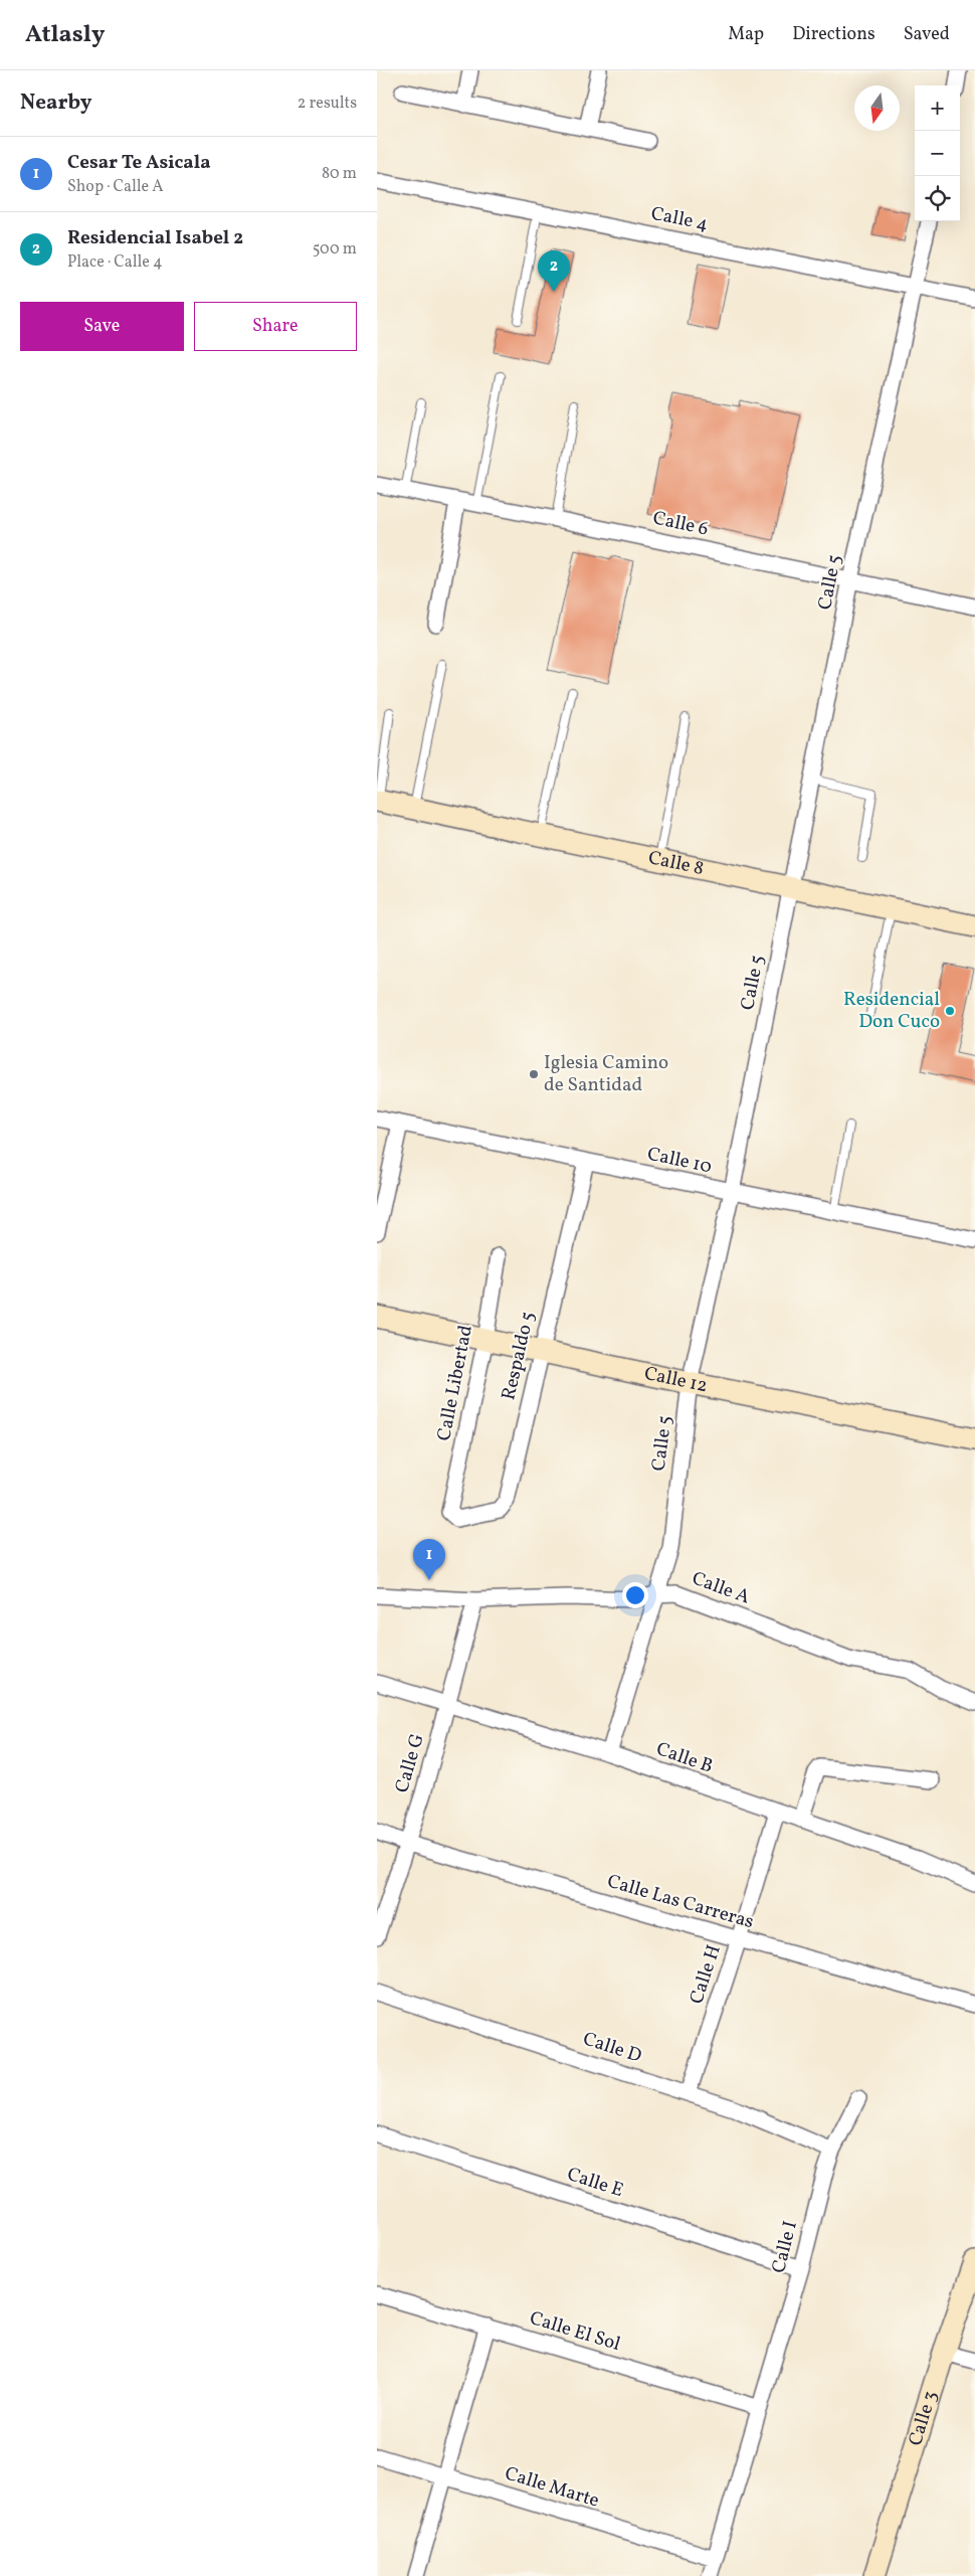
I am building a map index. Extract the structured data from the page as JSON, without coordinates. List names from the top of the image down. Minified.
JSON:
{"streets":{"street":["Calle 4","Calle 6","Calle 5","Calle 8","Calle 10","Respaldo 5","Calle 12","Calle Libertad","Calle A","Calle B","Calle G","Calle Las Carreras","Calle H","Calle D","Calle E","Calle I","Calle El Sol","Calle 3","Calle Marte"]},"crossings":[["Calle 4","Calle 5"],["Calle 6","Calle 5"],["Calle 5","Calle 8"],["Calle 5","Calle 10"],["Calle 5","Calle 12"],["Calle 5","Calle A"],["Calle 5","Calle B"],["Calle 10","Respaldo 5"],["Respaldo 5","Calle 12"],["Respaldo 5","Calle Libertad"],["Calle 12","Calle Libertad"],["Calle A","Calle G"],["Calle B","Calle G"],["Calle B","Calle H"],["Calle G","Calle Las Carreras"],["Calle Las Carreras","Calle H"],["Calle H","Calle D"],["Calle D","Calle I"],["Calle E","Calle I"],["Calle I","Calle El Sol"],["Calle I","Calle Marte"]],"places":["Residencial Don Cuco","Iglesia Camino de Santidad"],"north":"bottom","page":{"header":"Atlasly","nav":["Map","Directions","Saved"],"heading":["Nearby","2 results"],"map_buttons":["+","−"],"list":[{"mark":"1","name":"Cesar Te Asicala","note":"Shop · Calle A","value":"80 m"},{"mark":"2","name":"Residencial Isabel 2","note":"Place · Calle 4","value":"500 m"}],"pins":["2","1"],"buttons":["Save","Share"]}}
